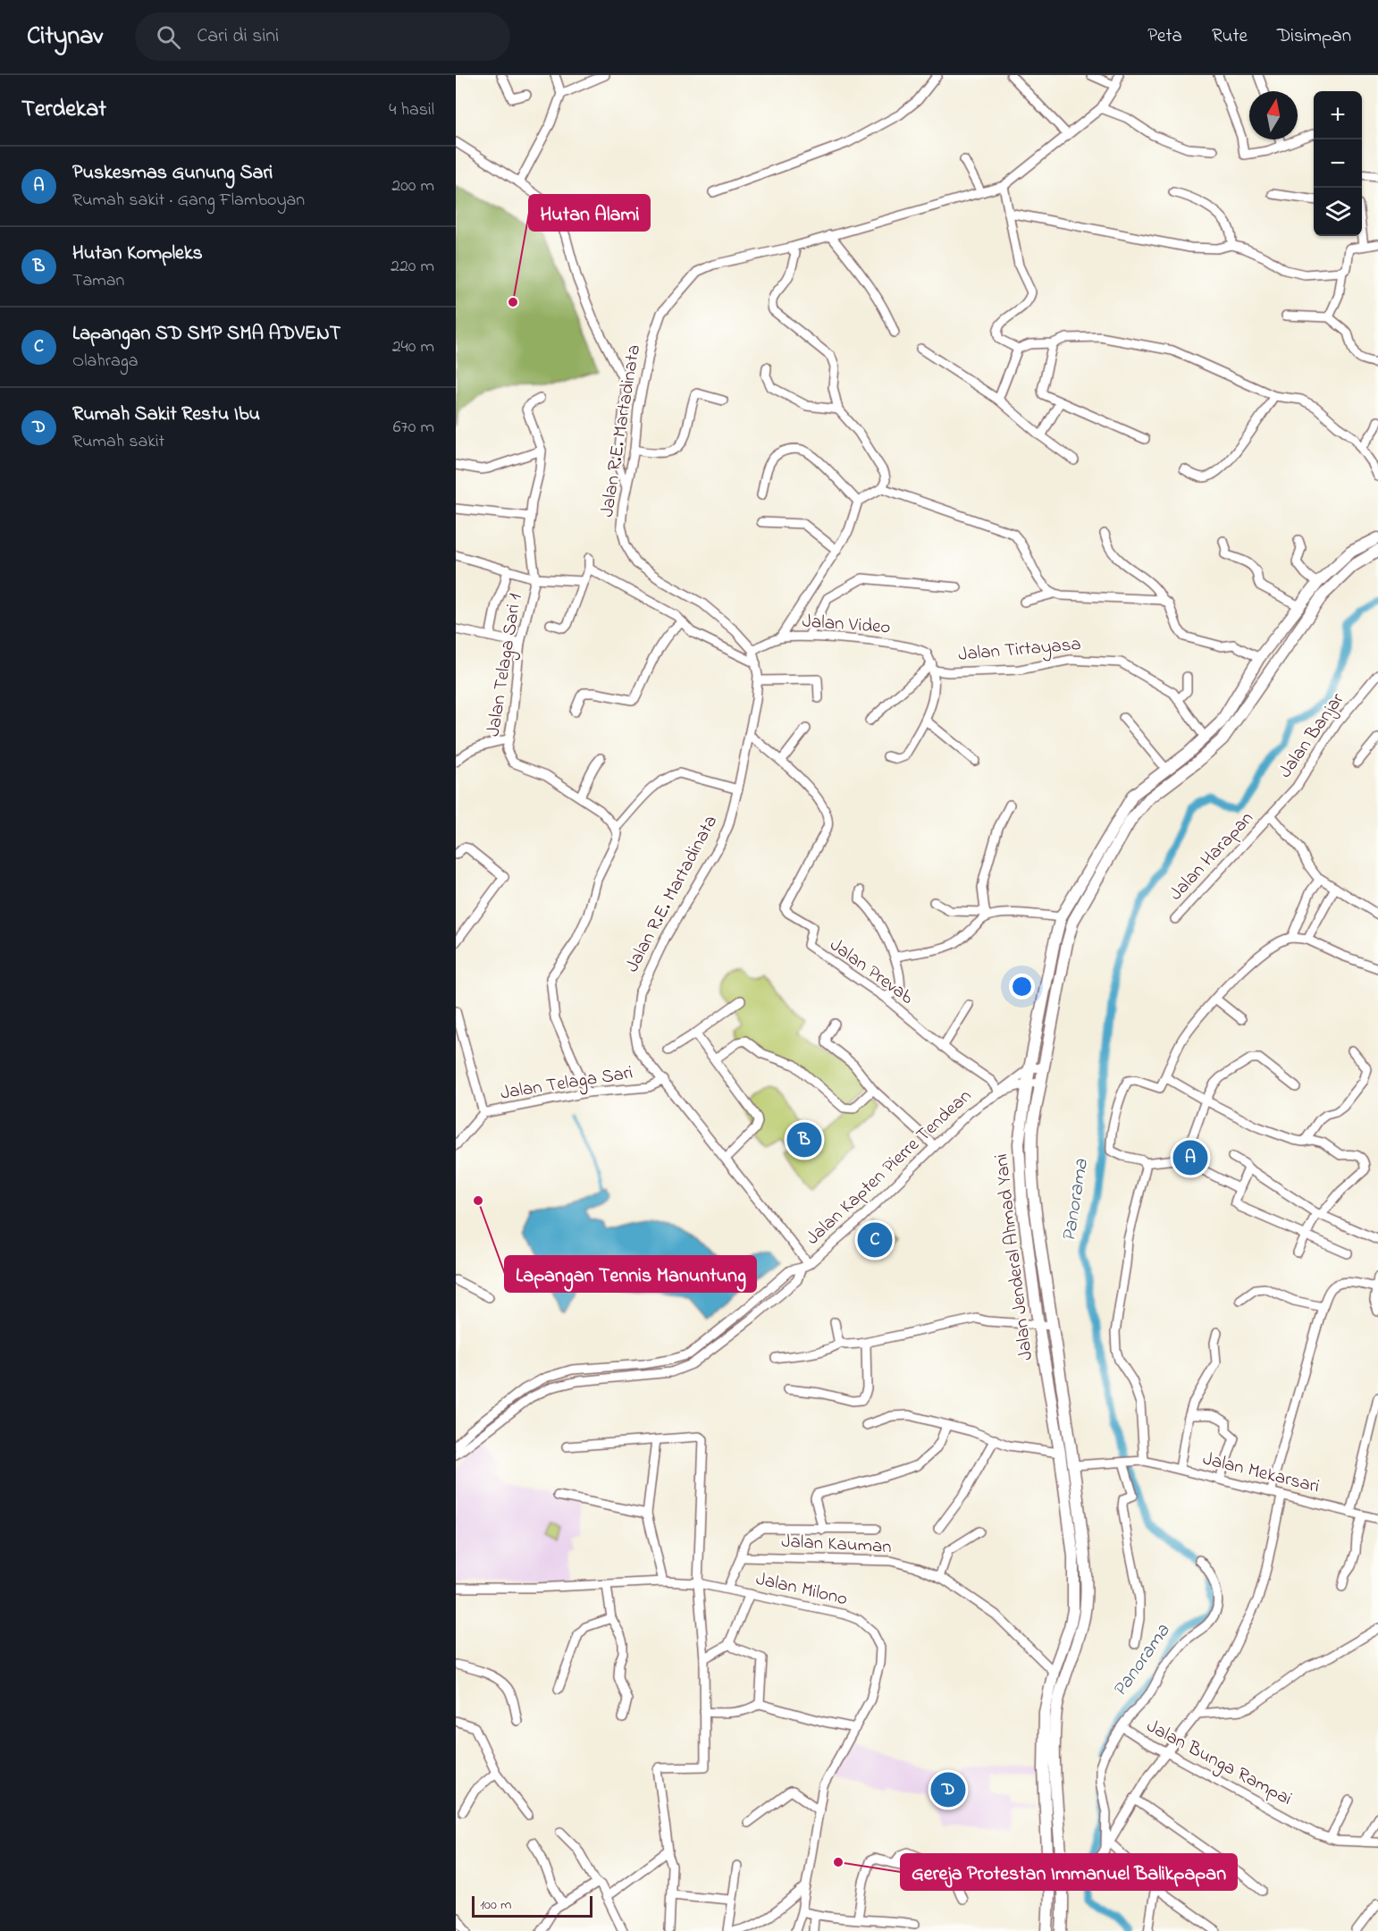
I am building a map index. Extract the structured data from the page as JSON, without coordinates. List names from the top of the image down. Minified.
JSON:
{"streets":{"main road":["Jalan Jenderal Ahmad Yani"],"street":["Jalan R.E. Martadinata","Jalan Video","Jalan Tirtayasa","Jalan Telaga Sari 1","Jalan Banjar","Jalan Harapan","Jalan Prevab","Jalan Telaga Sari","Jalan Kapten Pierre Tendean","Jalan Mekarsari","Jalan Kauman","Jalan Milono","Jalan Bunga Rampai"]},"crossings":[["Jalan R.E. Martadinata","Jalan Video"],["Jalan R.E. Martadinata","Jalan Prevab"],["Jalan R.E. Martadinata","Jalan Telaga Sari"],["Jalan R.E. Martadinata","Jalan Kapten Pierre Tendean"],["Jalan Video","Jalan Tirtayasa"],["Jalan Tirtayasa","Jalan Jenderal Ahmad Yani"],["Jalan Banjar","Jalan Harapan"],["Jalan Prevab","Jalan Kapten Pierre Tendean"],["Jalan Kapten Pierre Tendean","Jalan Jenderal Ahmad Yani"],["Jalan Jenderal Ahmad Yani","Jalan Mekarsari"],["Jalan Jenderal Ahmad Yani","Jalan Kauman"]],"water":["Panorama"],"places":["Hutan Alami","Lapangan Tennis Manuntung","Gereja Protestan Immanuel Balikpapan"],"scale_bar":"100 m","north":"top","page":{"header":"Citynav","search":"Cari di sini","nav":["Peta","Rute","Disimpan"],"heading":["Terdekat","4 hasil"],"map_buttons":["+","−"],"list":[{"mark":"A","name":"Puskesmas Gunung Sari","note":"Rumah sakit · Gang Flamboyan","value":"200 m"},{"mark":"B","name":"Hutan Kompleks","note":"Taman","value":"220 m"},{"mark":"C","name":"Lapangan SD SMP SMA ADVENT","note":"Olahraga","value":"240 m"},{"mark":"D","name":"Rumah Sakit Restu Ibu","note":"Rumah sakit","value":"670 m"}],"pins":["B","A","C","D"],"scale":"100 m"}}
